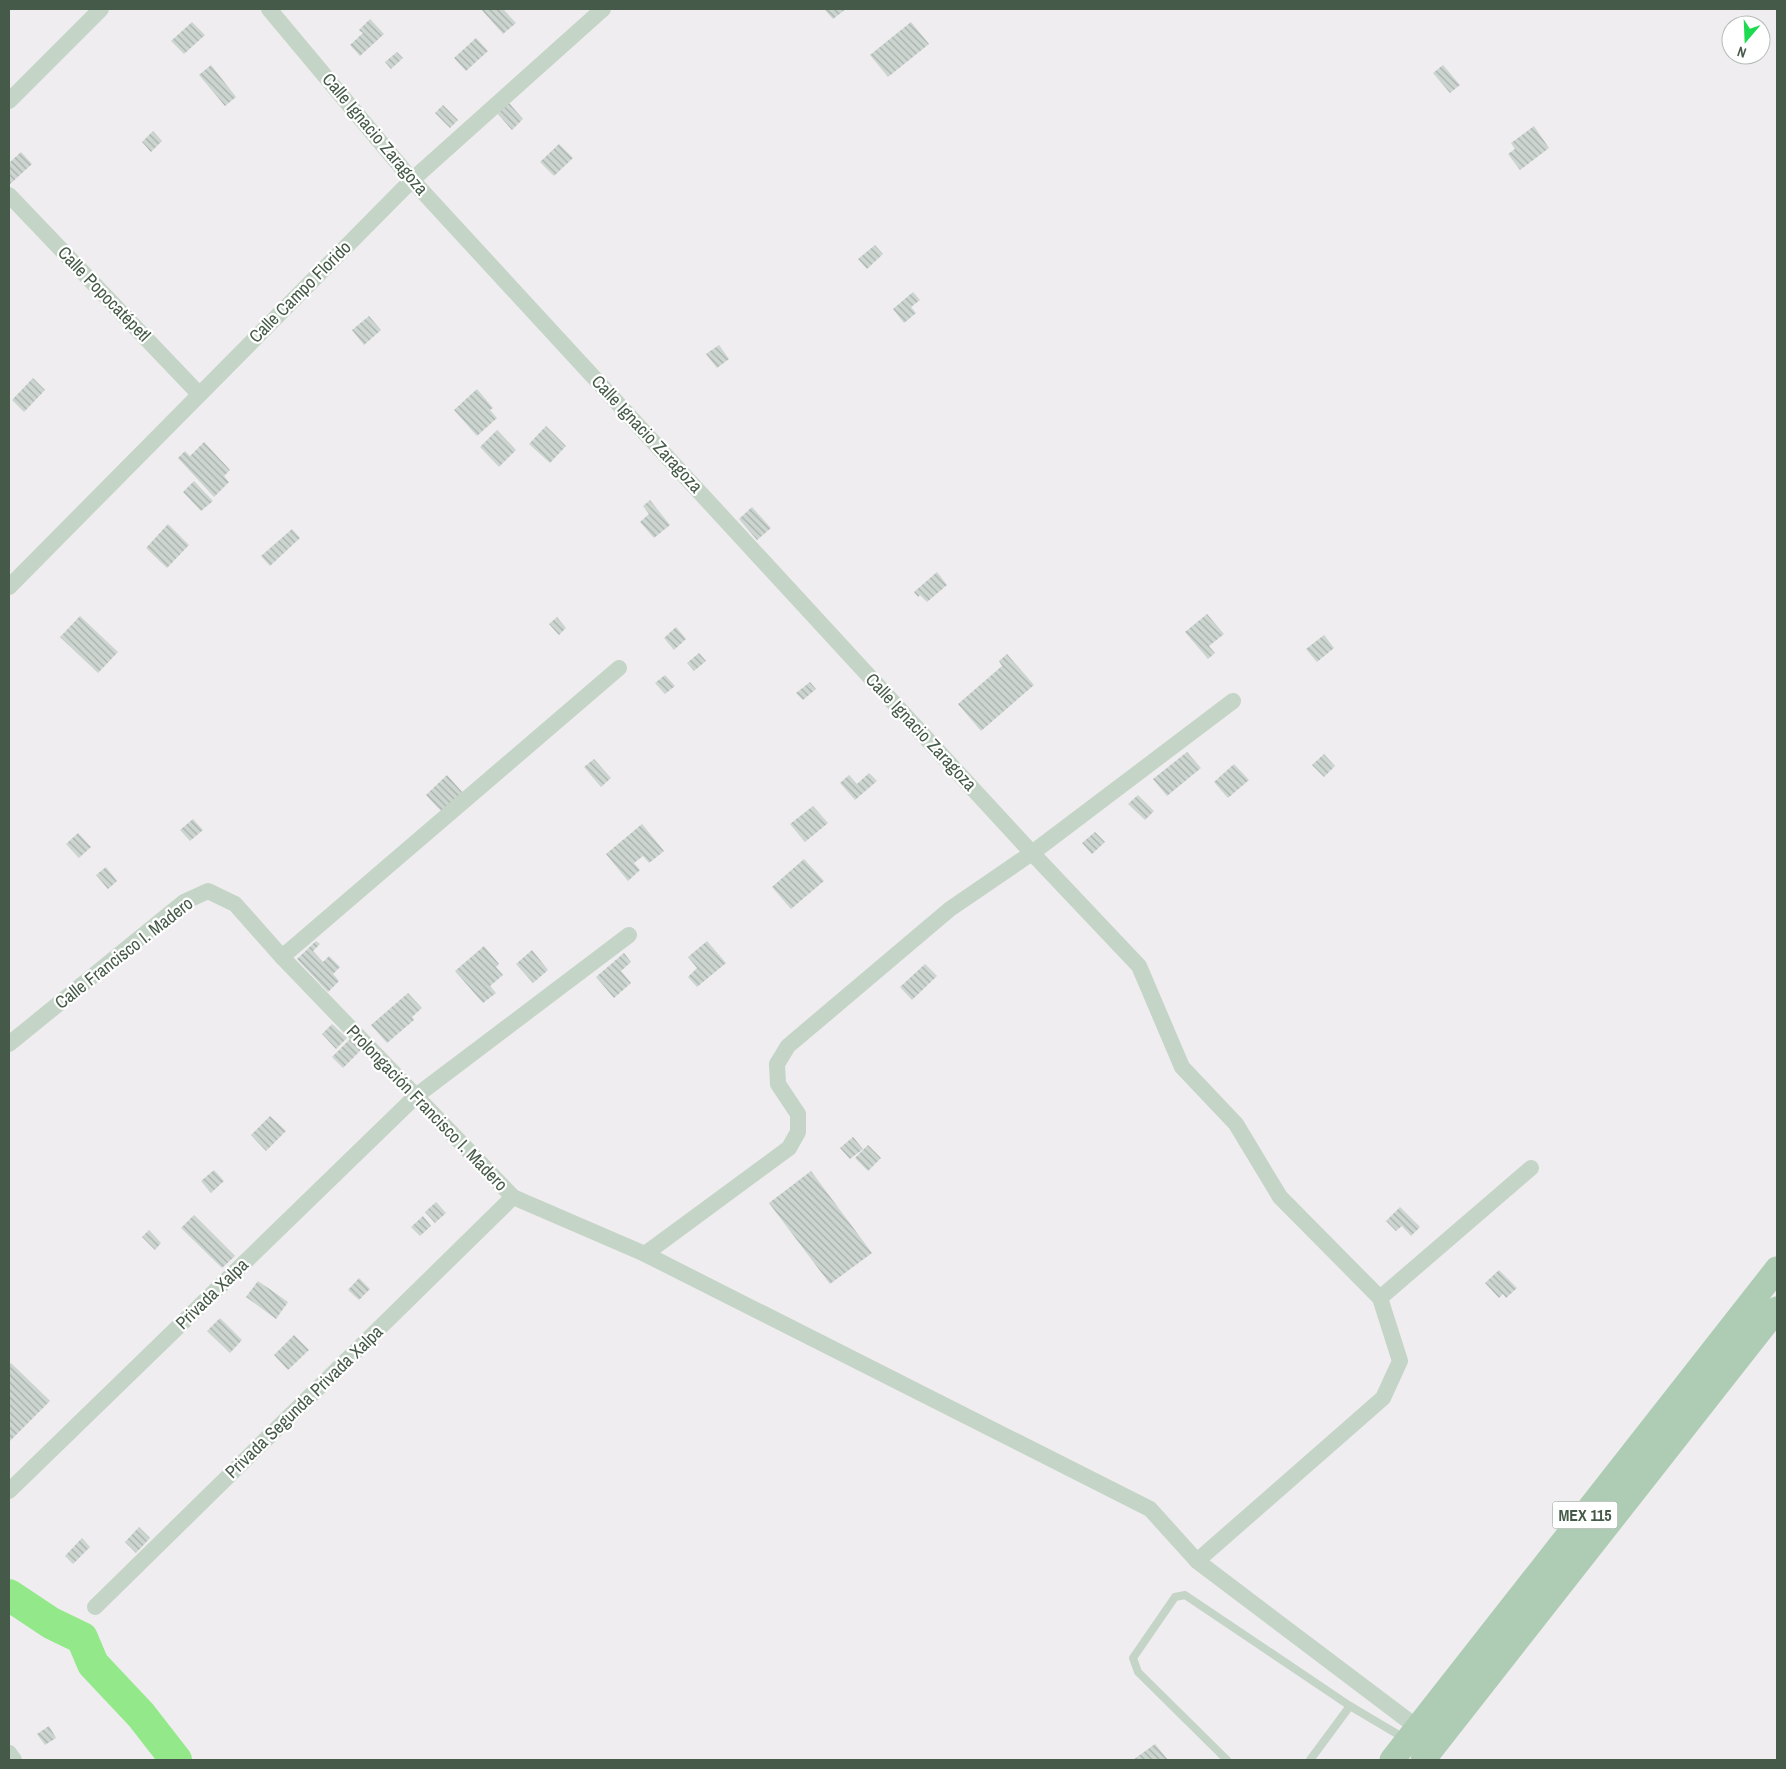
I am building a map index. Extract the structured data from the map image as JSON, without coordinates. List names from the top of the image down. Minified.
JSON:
{"streets":{"main road":["MEX 115"],"street":["Calle Ignacio Zaragoza","Calle Campo Florido","Calle Popocatépetl","Calle Francisco I. Madero","Prolongación Francisco I. Madero","Privada Xalpa","Privada Segunda Privada Xalpa"]},"crossings":[["Calle Ignacio Zaragoza","Calle Campo Florido"],["Calle Campo Florido","Calle Popocatépetl"],["Calle Francisco I. Madero","Prolongación Francisco I. Madero"],["Prolongación Francisco I. Madero","Privada Xalpa"],["Prolongación Francisco I. Madero","Privada Segunda Privada Xalpa"],["Prolongación Francisco I. Madero","MEX 115"]],"north":"bottom"}
